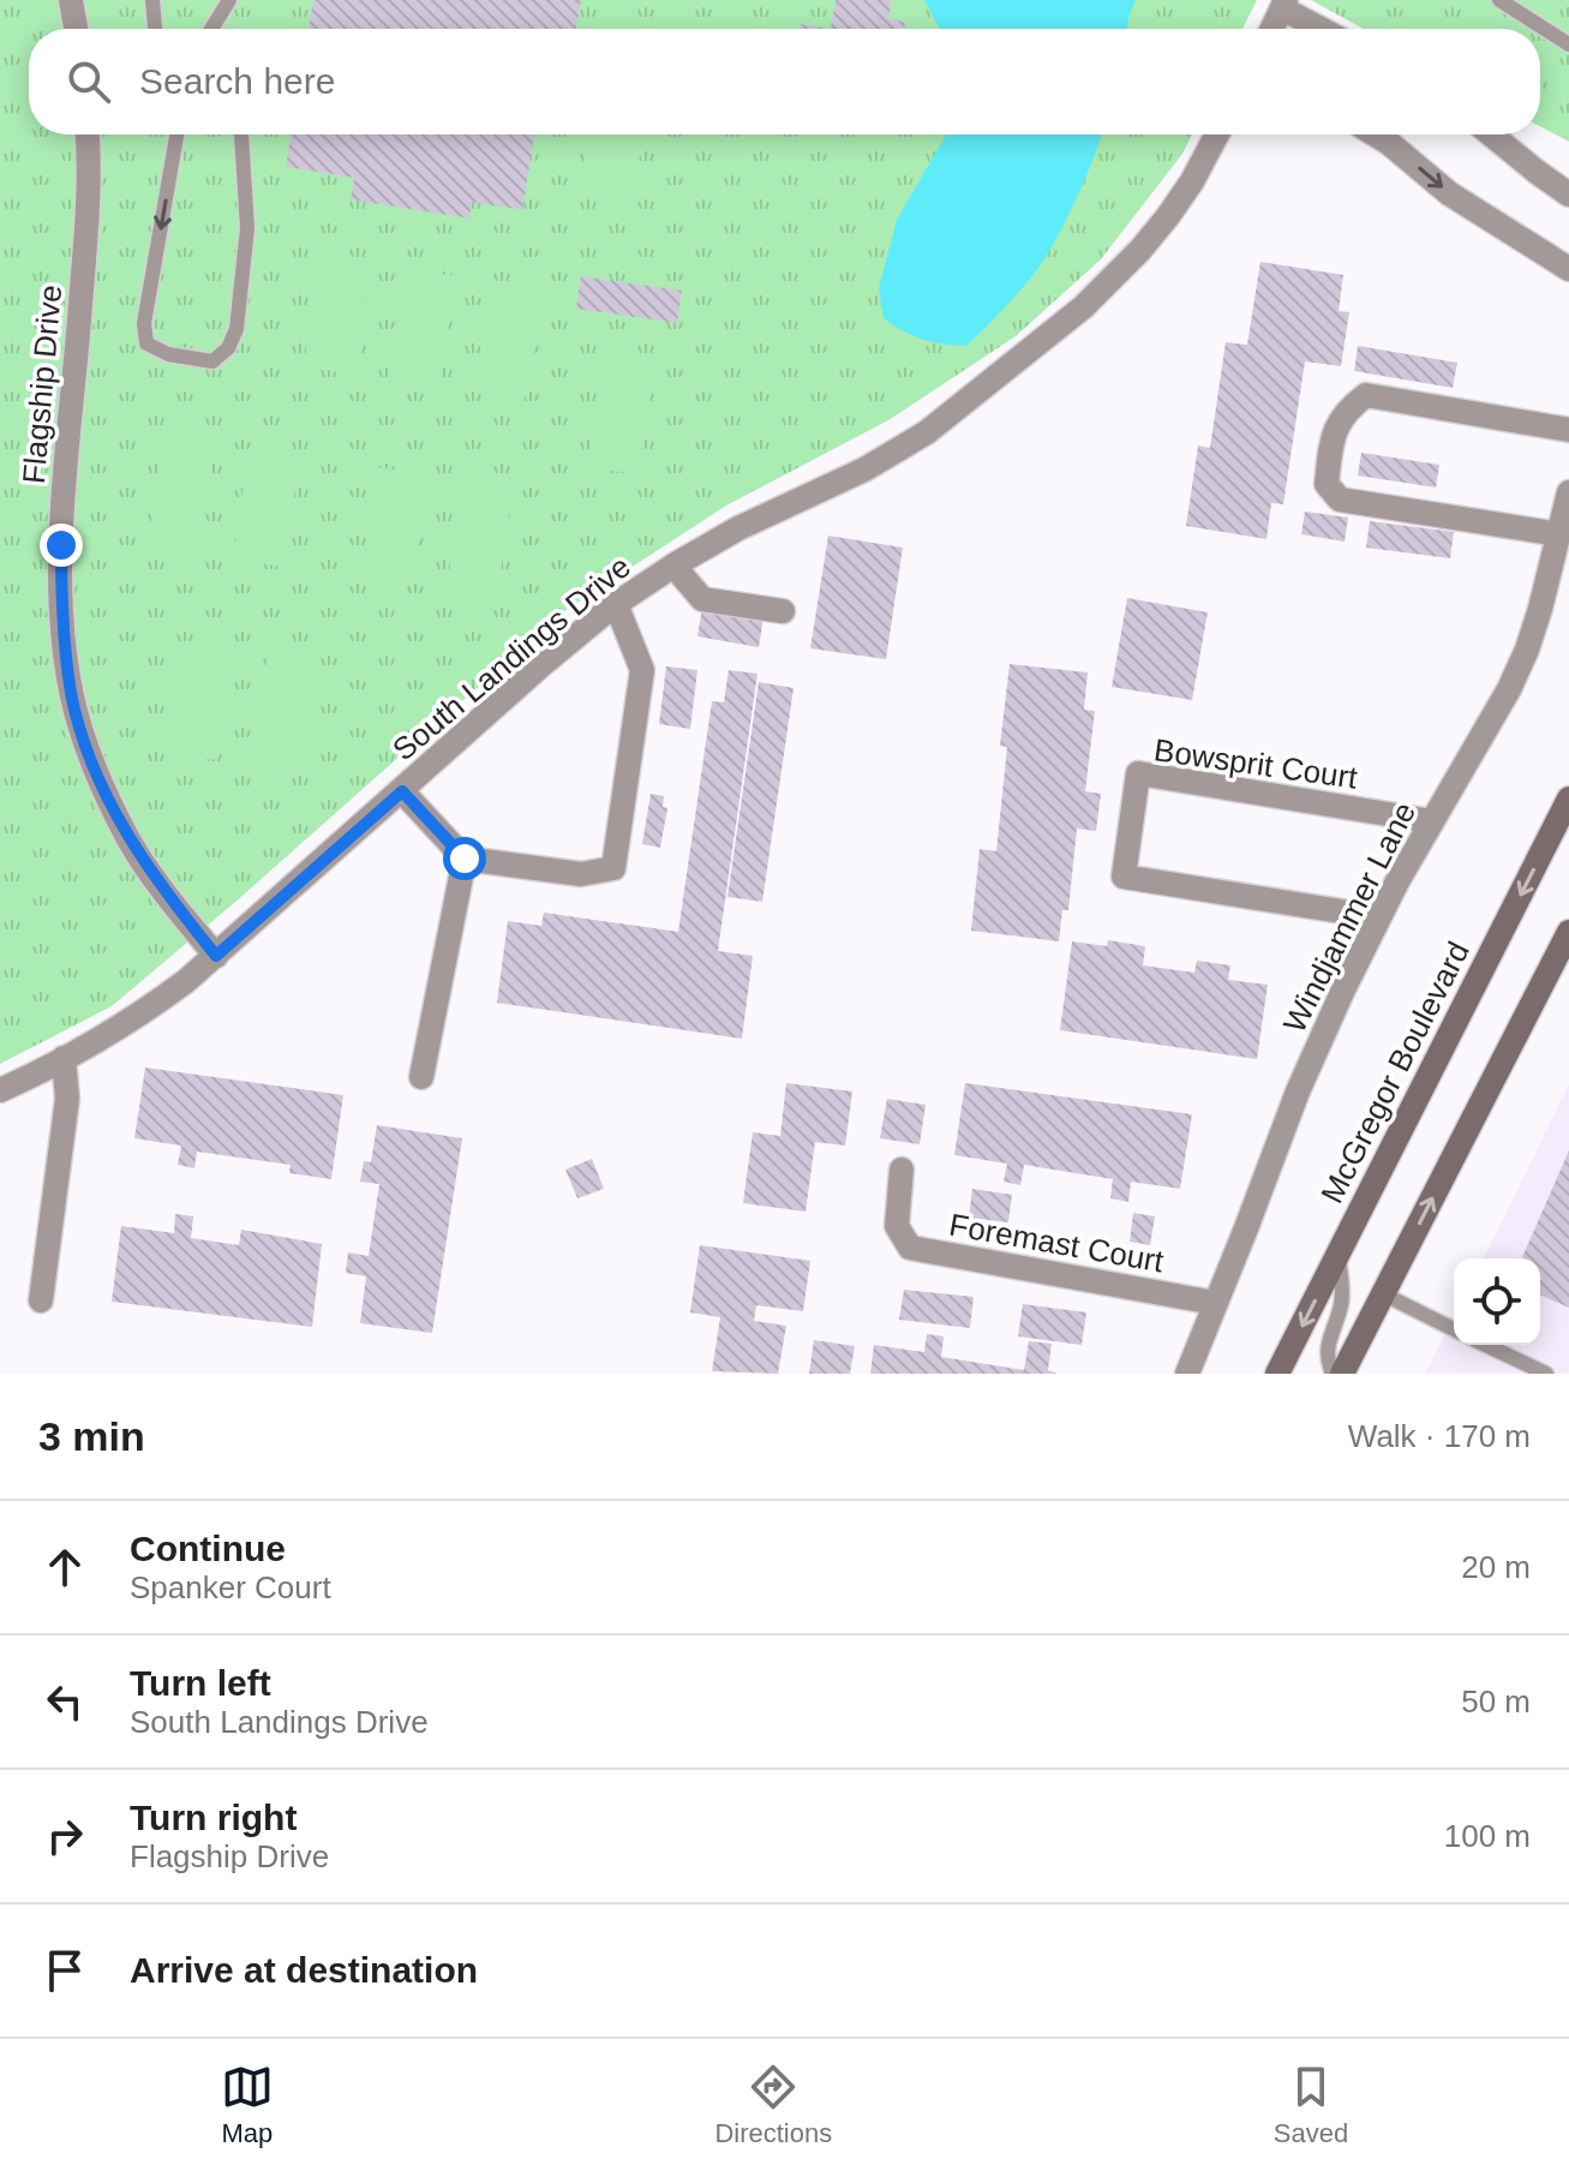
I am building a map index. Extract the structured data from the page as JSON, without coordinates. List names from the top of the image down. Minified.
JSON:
{"streets":{"main road":["McGregor Boulevard"],"street":["Flagship Drive","South Landings Drive","Bowsprit Court","Windjammer Lane","Foremast Court"]},"crossings":[["Flagship Drive","South Landings Drive"],["Bowsprit Court","Windjammer Lane"],["Windjammer Lane","Foremast Court"]],"page":{"search":"Search here","heading":["3 min","Walk · 170 m"],"list":[["Continue","Spanker Court","20 m"],["Turn left","South Landings Drive","50 m"],["Turn right","Flagship Drive","100 m"],"Arrive at destination"],"nav":["Map","Directions","Saved"]}}
